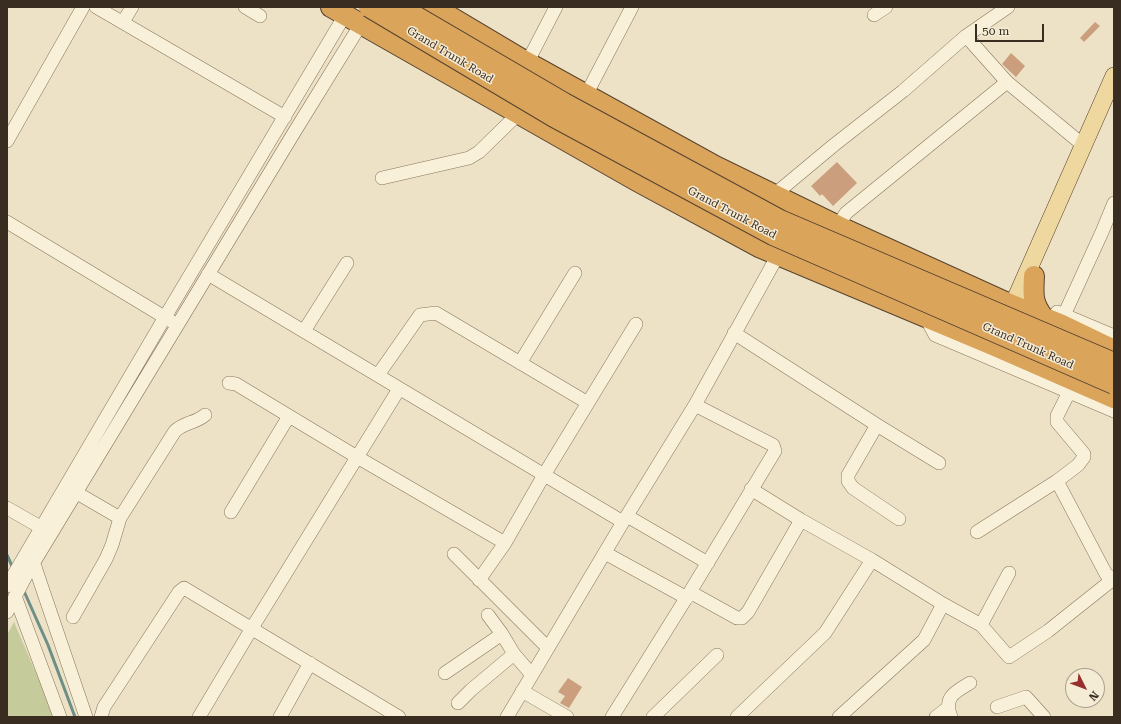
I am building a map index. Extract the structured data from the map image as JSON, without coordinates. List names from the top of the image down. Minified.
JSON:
{"streets":{"highway":["Grand Trunk Road"]},"scale_bar":"50 m","north":"bottom right"}
